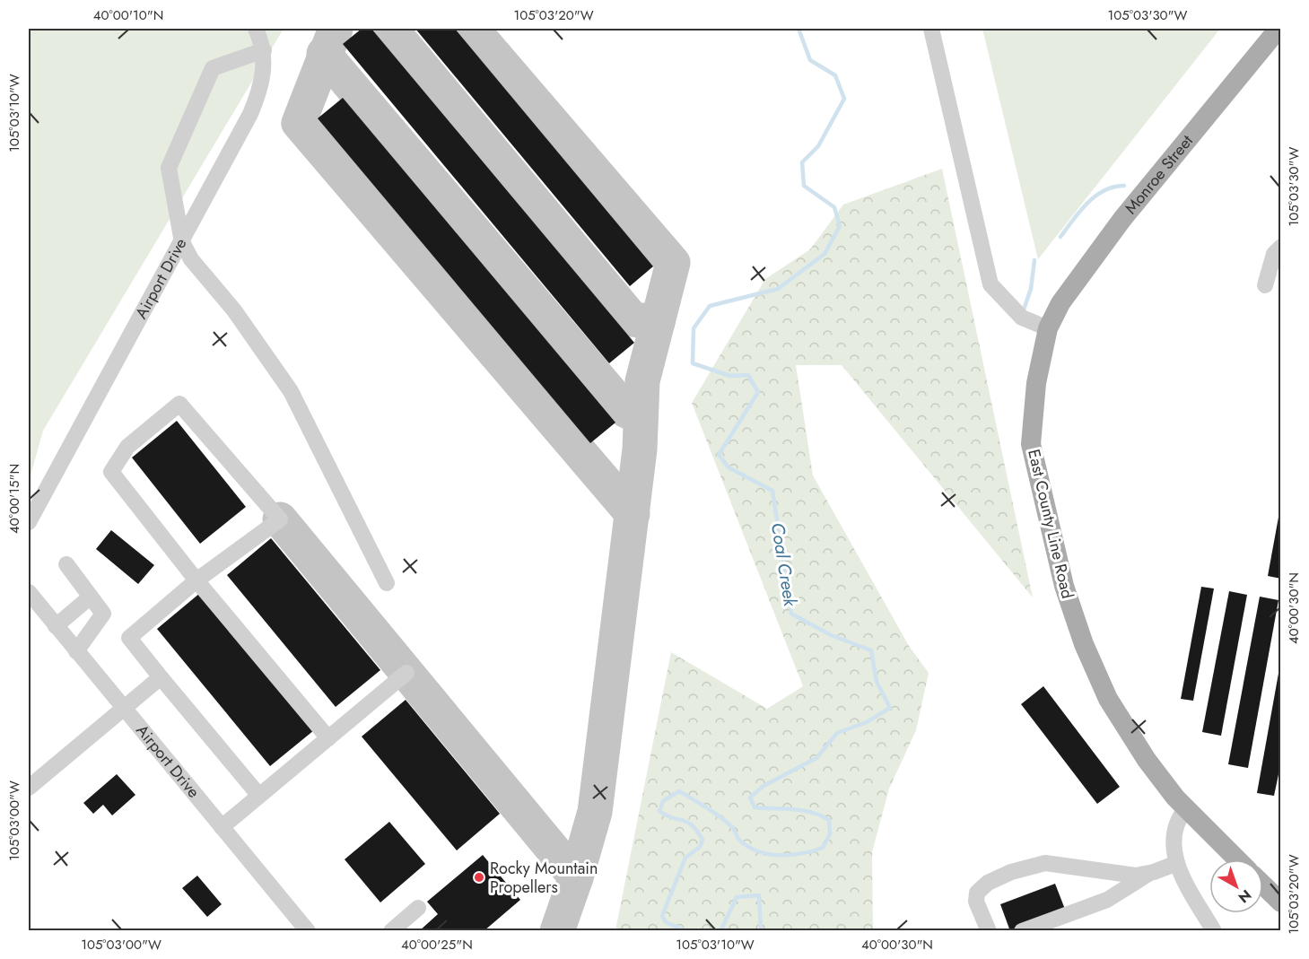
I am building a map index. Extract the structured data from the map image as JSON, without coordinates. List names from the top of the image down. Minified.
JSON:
{"streets":{"main road":["Monroe Street","East County Line Road"],"street":["Airport Drive"]},"crossings":[["Monroe Street","East County Line Road"]],"water":["Coal Creek"],"places":["Rocky Mountain Propellers"],"north":"bottom right","coordinates":["40°00'10\"N","105°03'20\"W","105°03'30\"W","105°03'10\"W","40°00'15\"N","40°00'30\"N","105°03'00\"W","40°00'25\"N"]}
